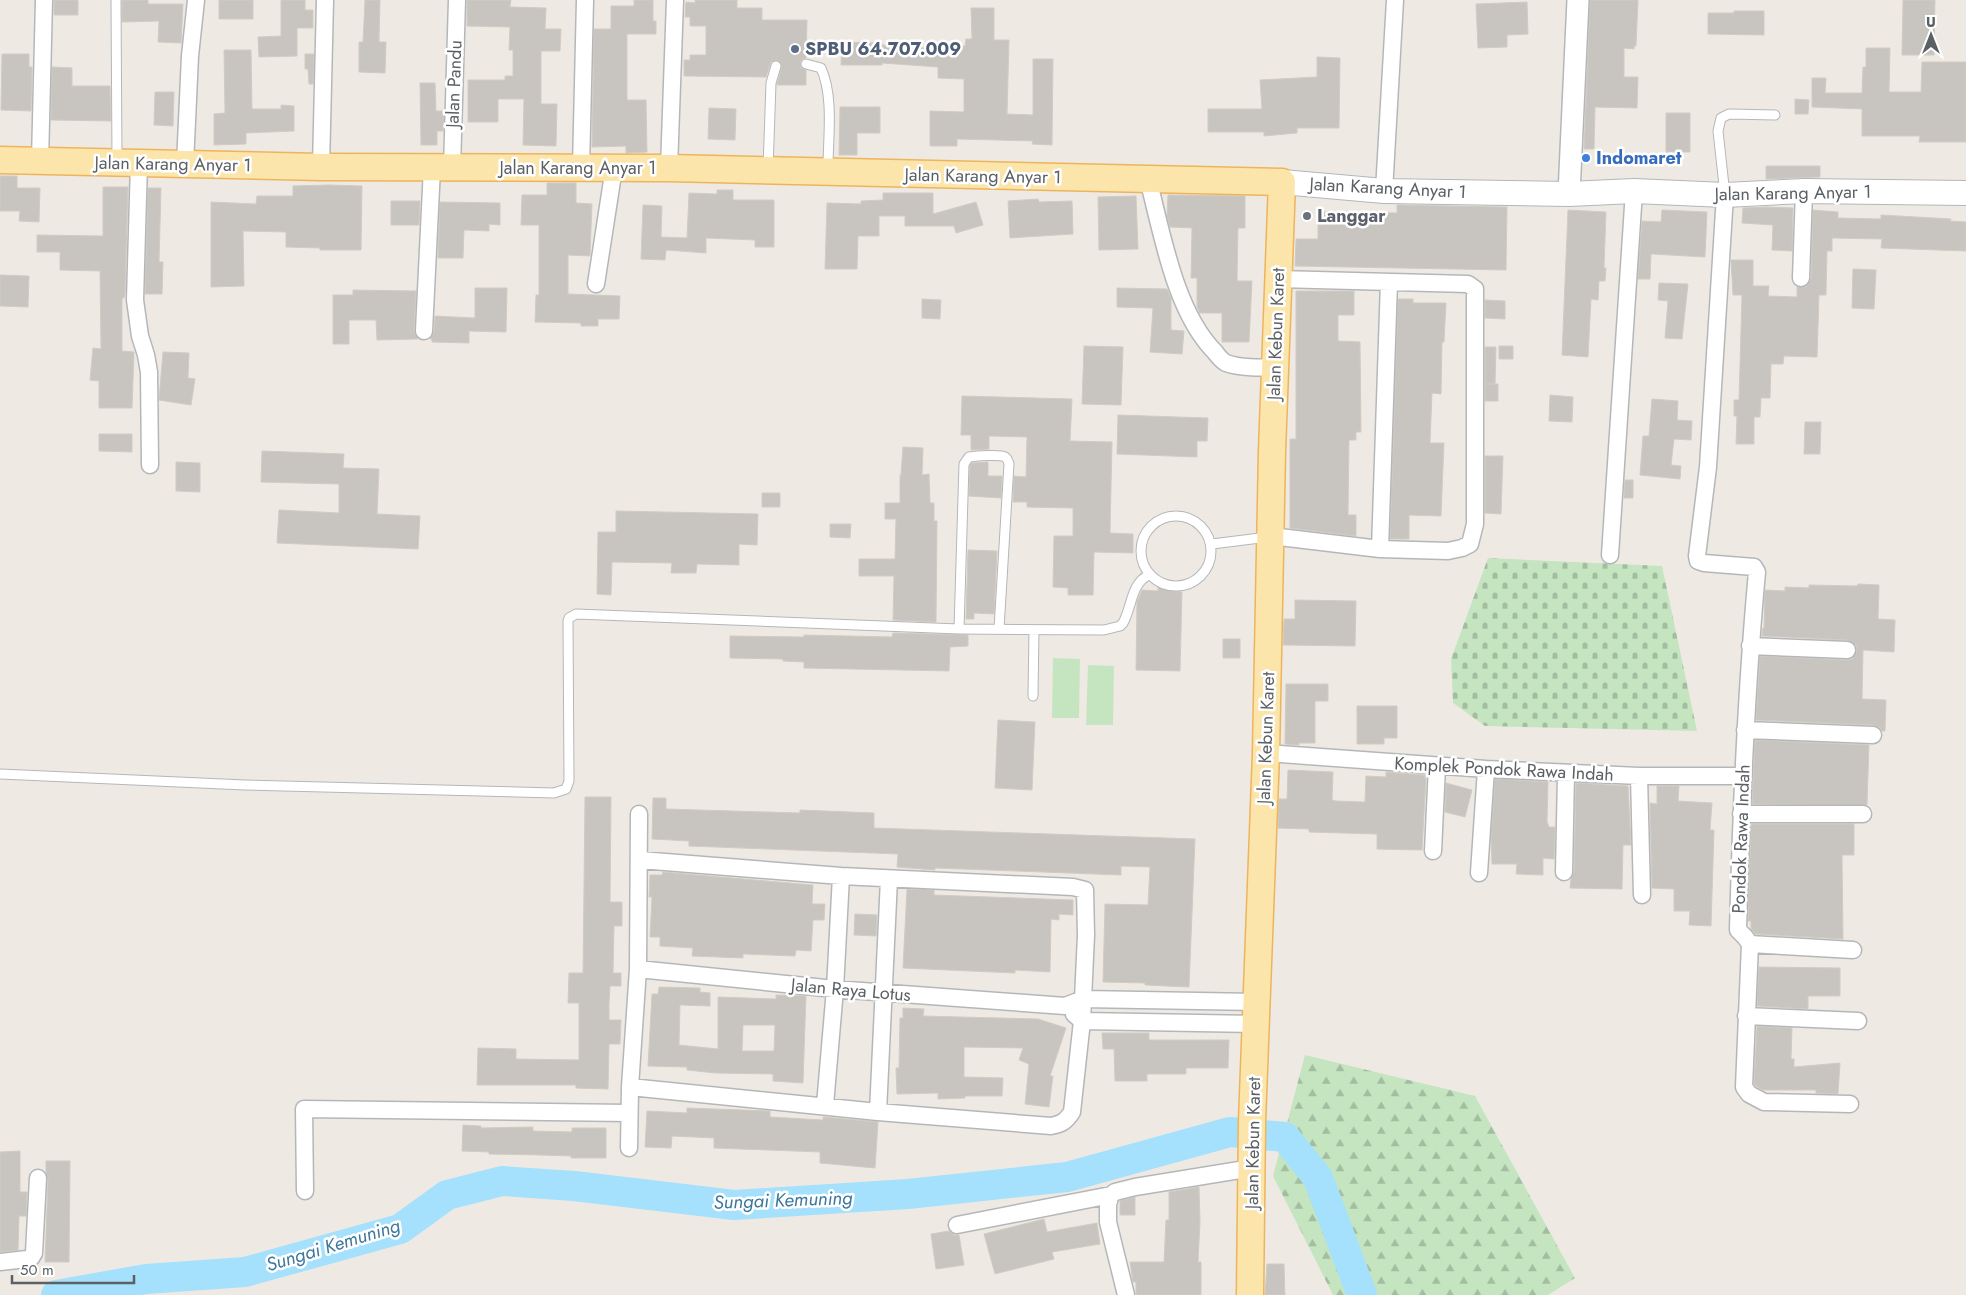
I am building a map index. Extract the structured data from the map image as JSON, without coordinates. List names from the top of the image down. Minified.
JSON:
{"streets":{"main road":["Jalan Karang Anyar 1","Jalan Kebun Karet"],"street":["Jalan Pandu","Komplek Pondok Rawa Indah","Pondok Rawa Indah","Jalan Raya Lotus"]},"crossings":[["Jalan Pandu","Jalan Karang Anyar 1"],["Jalan Karang Anyar 1","Jalan Kebun Karet"],["Jalan Karang Anyar 1","Pondok Rawa Indah"],["Jalan Kebun Karet","Komplek Pondok Rawa Indah"],["Komplek Pondok Rawa Indah","Pondok Rawa Indah"]],"water":["Sungai Kemuning"],"places":["SPBU 64.707.009","Indomaret","Langgar"],"scale_bar":"50 m","north":"top"}
